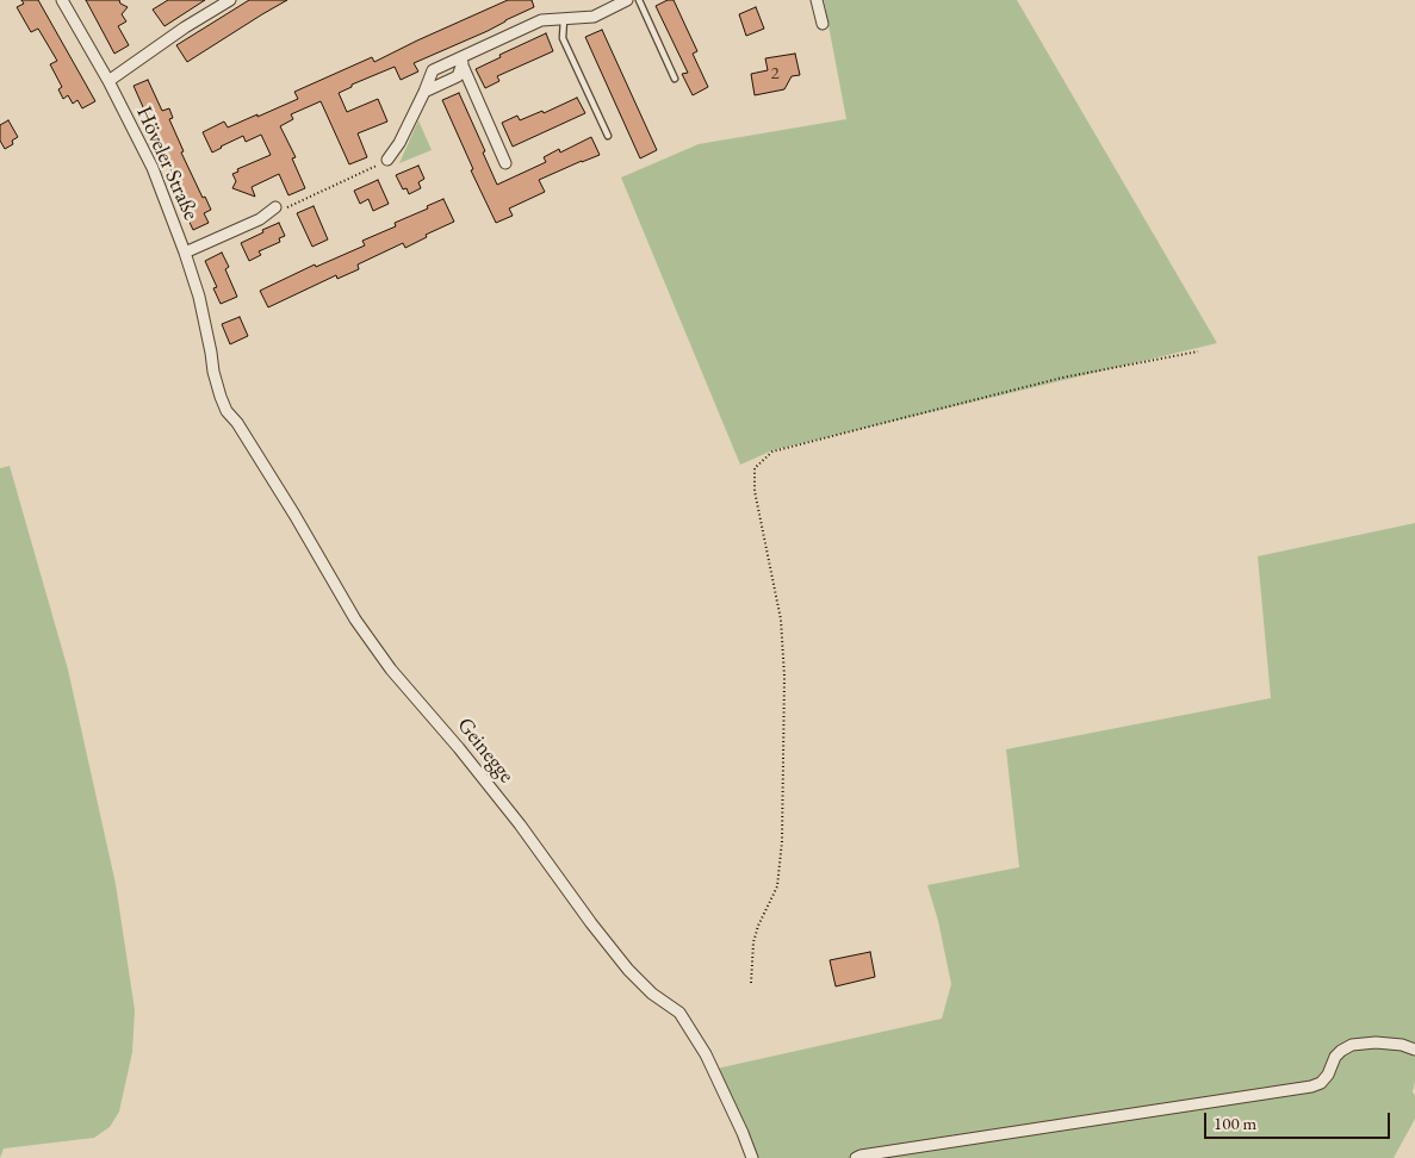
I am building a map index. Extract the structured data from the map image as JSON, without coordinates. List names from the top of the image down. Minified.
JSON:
{"streets":{"street":["Höveler Straße","Geinegge"]},"crossings":[["Höveler Straße","Geinegge"]],"house_numbers":["2"],"scale_bar":"100 m"}
